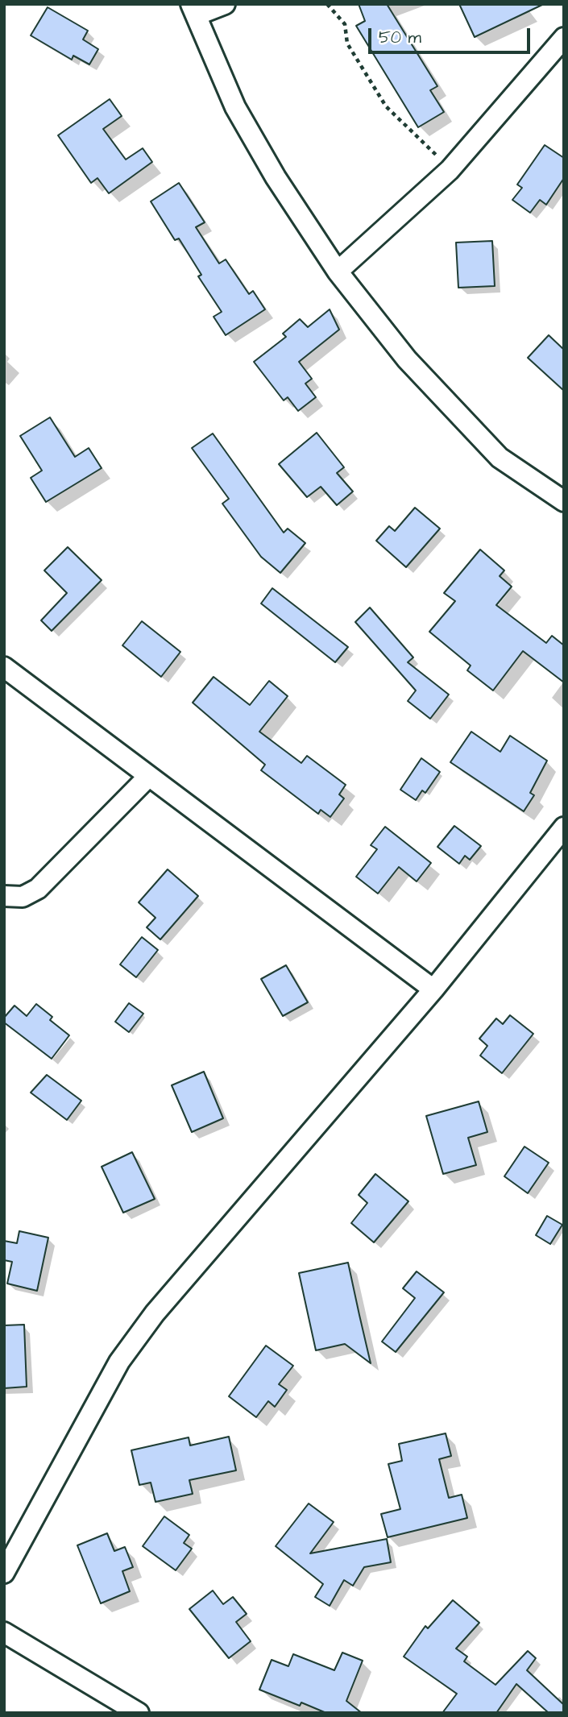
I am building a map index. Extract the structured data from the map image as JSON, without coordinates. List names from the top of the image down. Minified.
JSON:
{"scale_bar":"50 m"}
